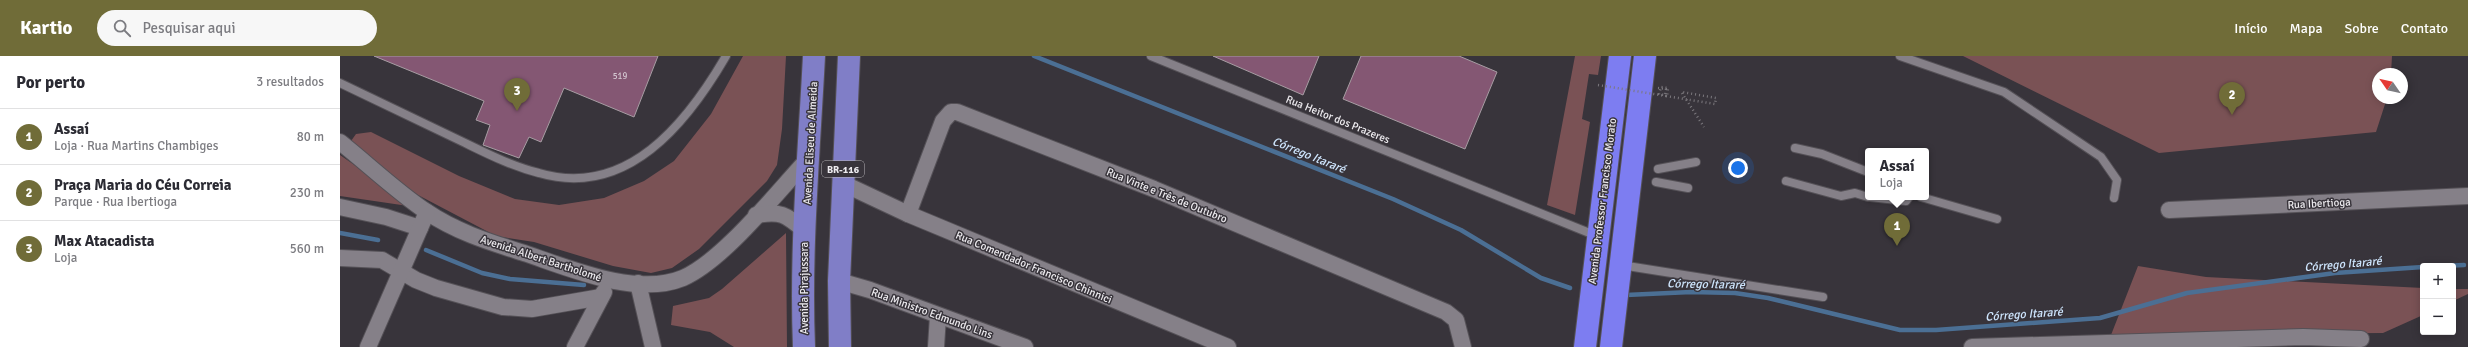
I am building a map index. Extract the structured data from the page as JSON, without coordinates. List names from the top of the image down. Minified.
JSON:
{"streets":{"highway":["Avenida Professor Francisco Morato"],"main road":["Avenida Eliseu de Almeida","BR-116","Avenida Pirajussara"],"street":["Rua Vinte e Três de Outubro","Rua Ibertioga","Avenida Albert Bartholomé","Rua Comendador Francisco Chinnici","Rua Ministro Edmundo Lins"],"lane":["Rua Heitor dos Prazeres"]},"crossings":[["Rua Heitor dos Prazeres","Avenida Professor Francisco Morato"],["Avenida Eliseu de Almeida","Avenida Albert Bartholomé"],["Avenida Eliseu de Almeida","Avenida Pirajussara"],["BR-116","Rua Comendador Francisco Chinnici"],["BR-116","Rua Ministro Edmundo Lins"],["Rua Vinte e Três de Outubro","Rua Comendador Francisco Chinnici"]],"water":["Córrego Itararé"],"house_numbers":["519"],"north":"top left","page":{"header":"Kartio","search":"Pesquisar aqui","nav":["Início","Mapa","Sobre","Contato"],"heading":["Por perto","3 resultados"],"pins":["3","2","1"],"list":[{"mark":"1","name":"Assaí","note":"Loja · Rua Martins Chambiges","value":"80 m"},{"mark":"2","name":"Praça Maria do Céu Correia","note":"Parque · Rua Ibertioga","value":"230 m"},{"mark":"3","name":"Max Atacadista","note":"Loja","value":"560 m"}],"popup":["Assaí","Loja"],"map_buttons":["+","−"]}}
